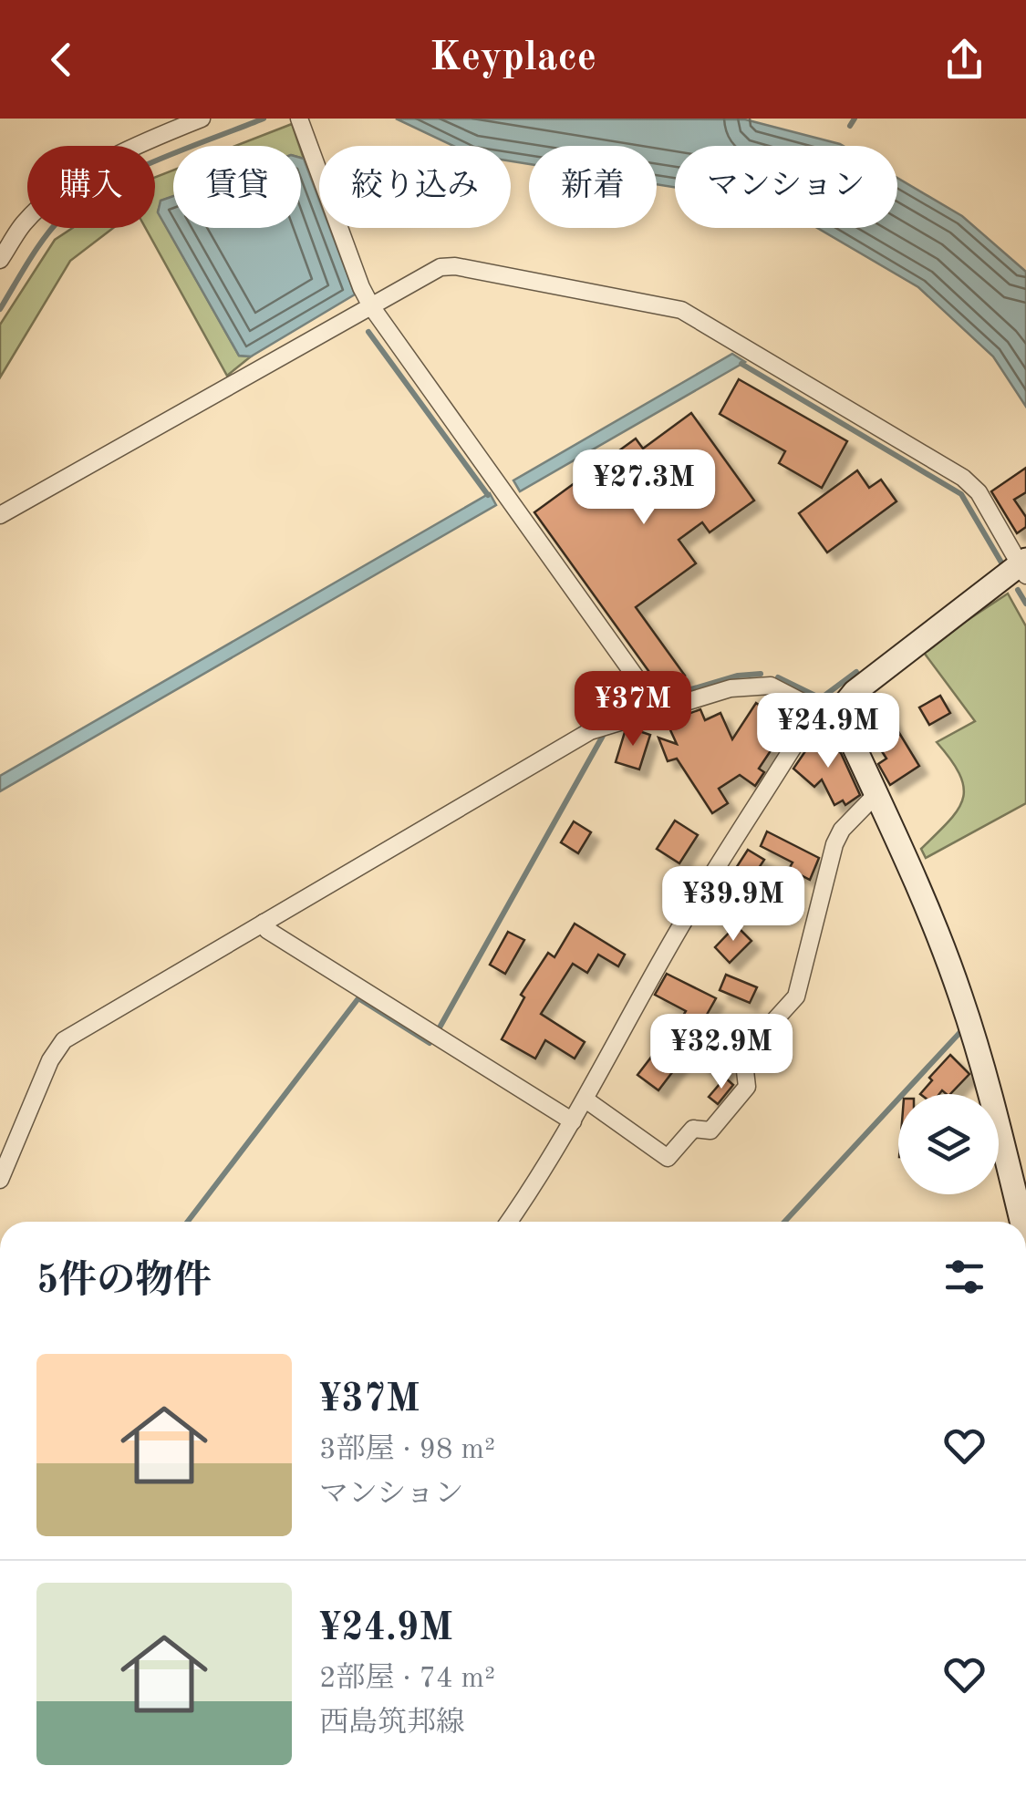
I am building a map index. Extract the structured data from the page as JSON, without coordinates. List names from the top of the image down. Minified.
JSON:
{"page":{"header":"Keyplace","chip":["購入","賃貸","絞り込み","新着","マンション"],"price":["¥27.3M","¥37M","¥24.9M","¥39.9M","¥32.9M"],"heading":"5件の物件","list":[{"name":"¥37M","note":"3部屋 · 98 m² · マンション"},{"name":"¥24.9M","note":"2部屋 · 74 m² · 西島筑邦線"}]}}
